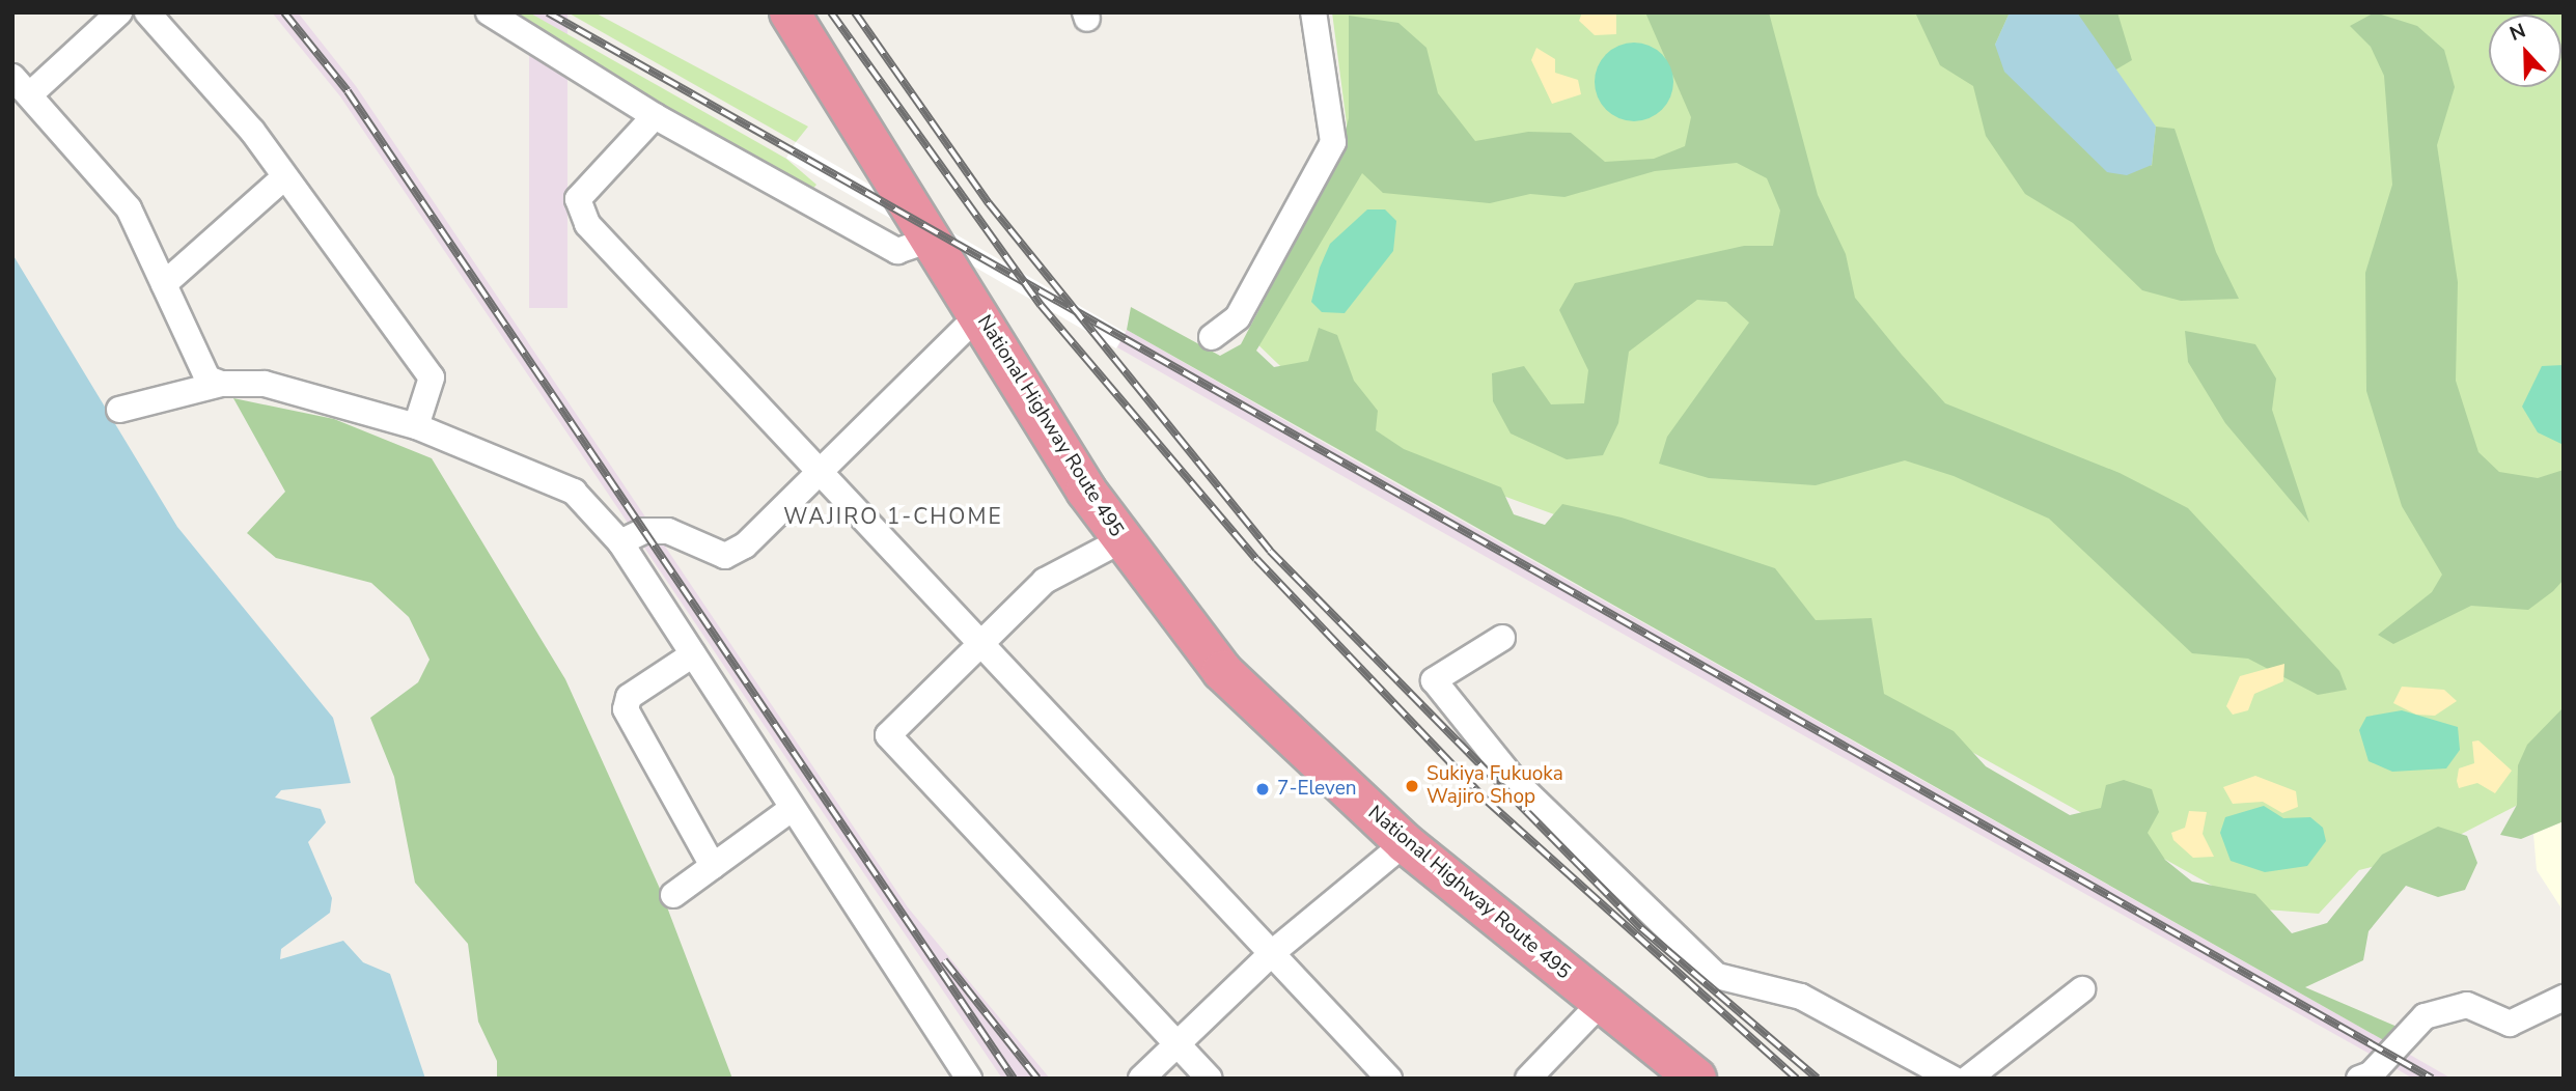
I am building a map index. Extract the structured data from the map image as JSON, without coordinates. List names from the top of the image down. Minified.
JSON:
{"streets":{"highway":["National Highway Route 495"]},"districts":["WAJIRO 1-CHOME"],"places":["Sukiya Fukuoka Wajiro Shop","7-Eleven"],"north":"top"}
